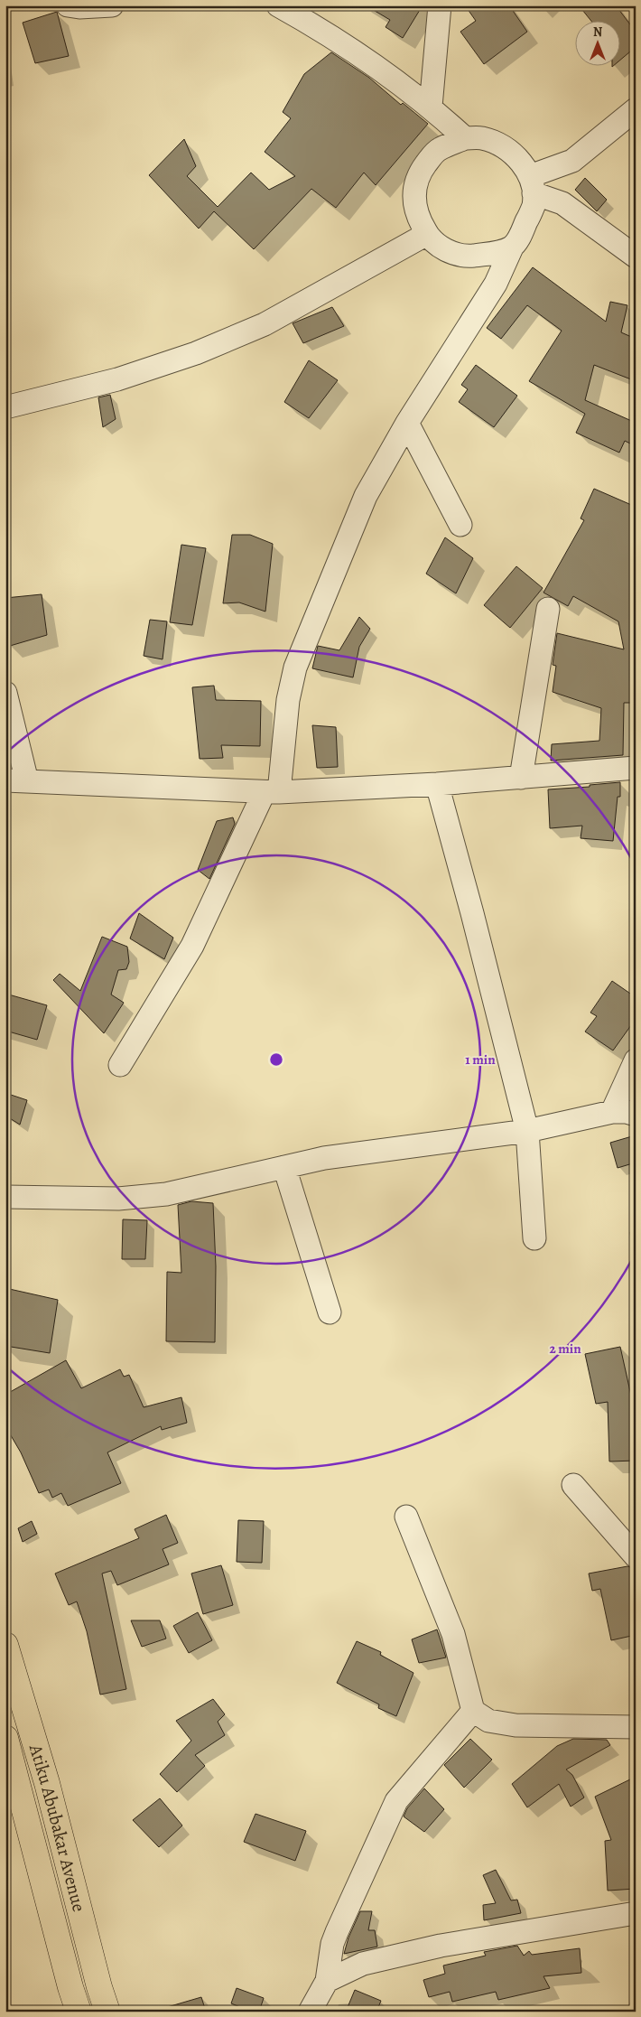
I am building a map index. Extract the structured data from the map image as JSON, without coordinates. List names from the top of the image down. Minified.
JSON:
{"streets":{"main road":["Atiku Abubakar Avenue"]},"north":"top","rings":["1 min","2 min"]}
